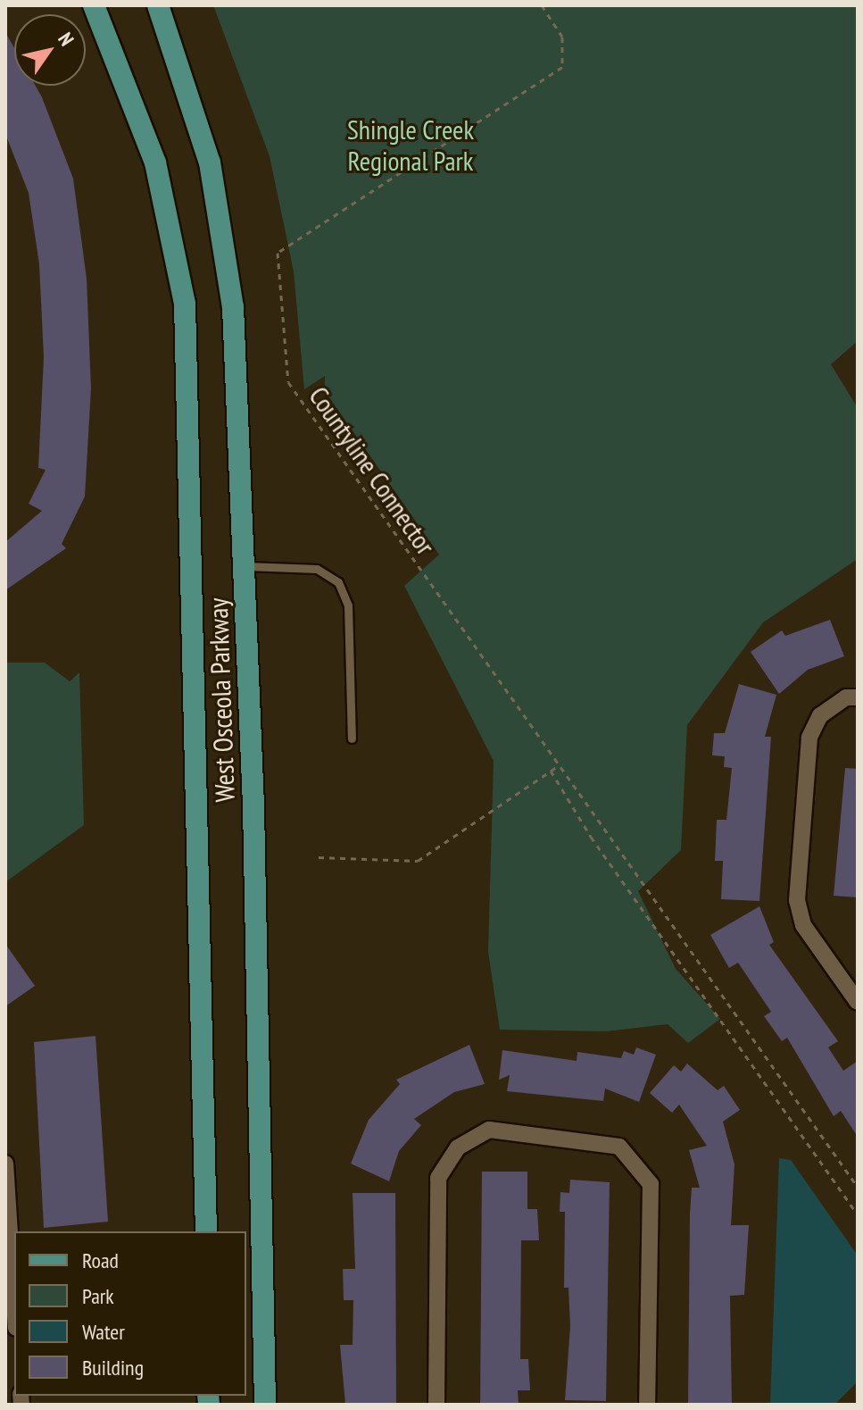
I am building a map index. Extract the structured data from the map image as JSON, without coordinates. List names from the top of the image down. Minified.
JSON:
{"streets":{"main road":["West Osceola Parkway"],"path":["Countyline Connector"]},"parks":["Shingle Creek Regional Park"],"legend":["Road","Park","Water","Building"],"north":"top right"}
